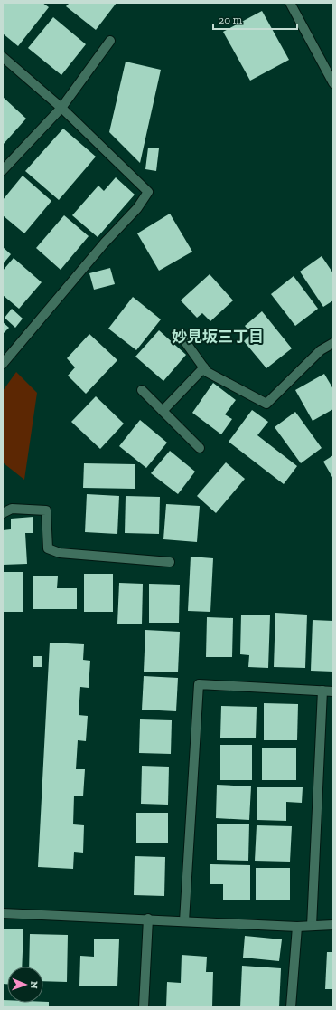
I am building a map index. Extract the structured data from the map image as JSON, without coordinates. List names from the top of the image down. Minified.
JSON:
{"districts":["妙見坂三丁目"],"scale_bar":"20 m","north":"right"}
